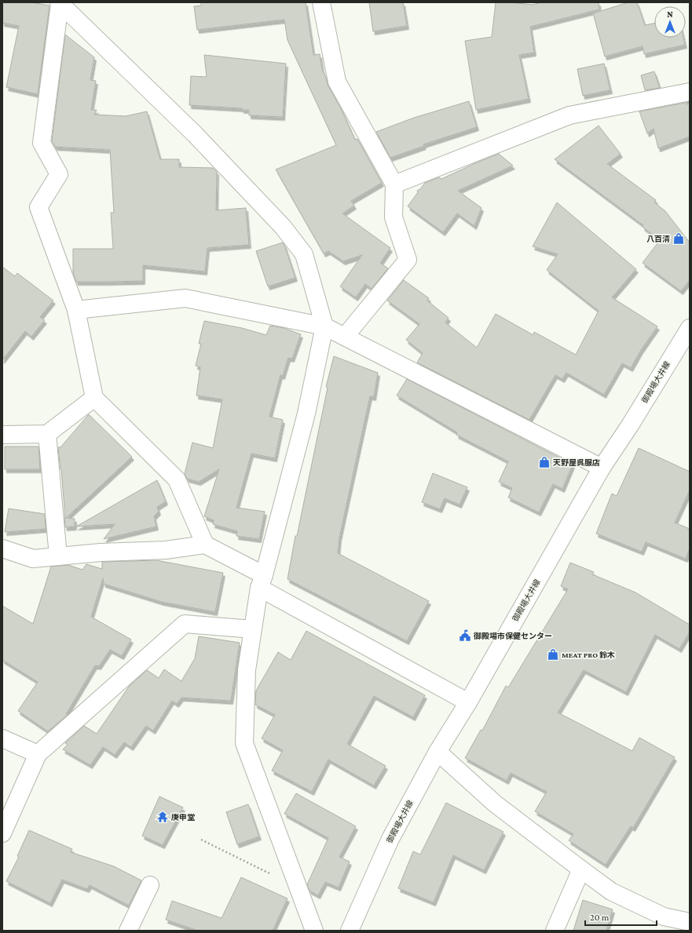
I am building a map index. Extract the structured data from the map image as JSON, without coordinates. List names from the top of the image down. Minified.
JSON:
{"streets":{"street":["御殿場大井線"]},"places":{"shop":["八百清","天野屋呉服店","MEAT PRO 鈴木"],"public building":["御殿場市保健センター"],"temple":["庚申堂"]},"scale_bar":"20 m","north":"top"}
